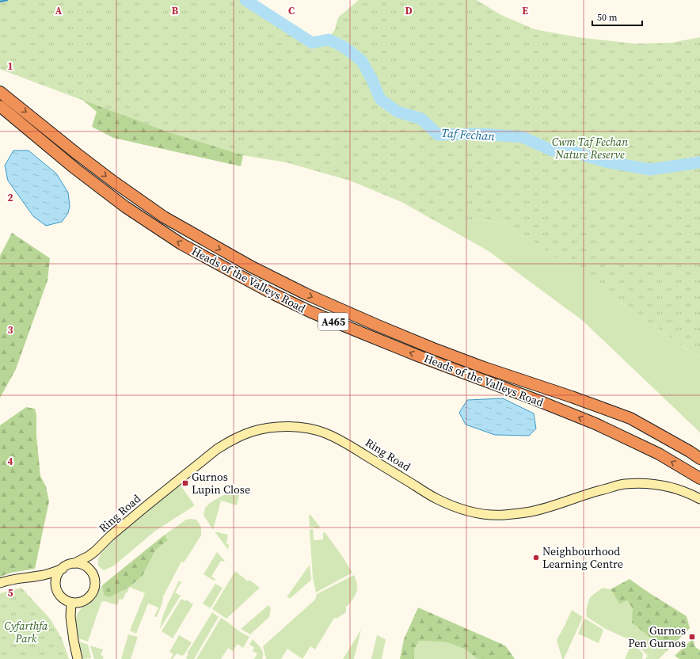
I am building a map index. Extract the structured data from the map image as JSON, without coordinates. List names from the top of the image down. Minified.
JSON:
{"streets":{"highway":["Heads of the Valleys Road","A465"],"street":["Ring Road"]},"water":["Taf Fechan"],"parks":["Cwm Taf Fechan Nature Reserve","Cyfarthfa Park"],"places":{"transit":["Gurnos Lupin Close","Gurnos Pen Gurnos"],"other":["Neighbourhood Learning Centre"]},"scale_bar":"50 m","grid":{"columns":["A","B","C","D","E"],"rows":["1","2","3","4","5"]}}
